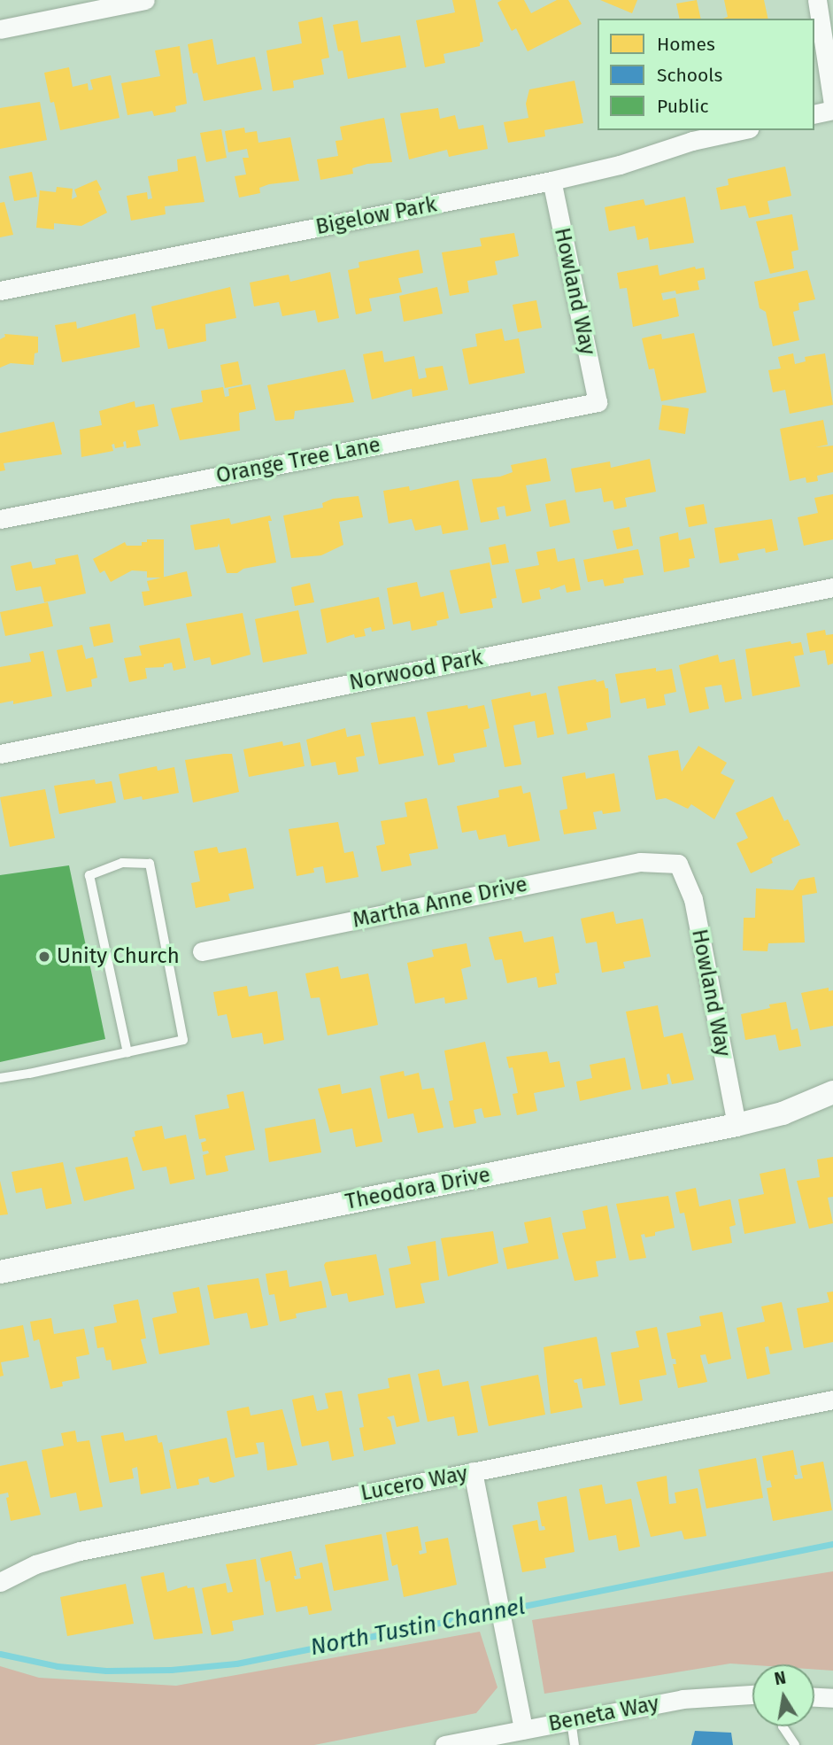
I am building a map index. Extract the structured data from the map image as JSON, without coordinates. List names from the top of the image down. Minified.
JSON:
{"streets":{"street":["Bigelow Park","Howland Way","Orange Tree Lane","Norwood Park","Martha Anne Drive","Theodora Drive","Lucero Way","Beneta Way"]},"crossings":[["Bigelow Park","Howland Way"],["Howland Way","Orange Tree Lane"],["Howland Way","Martha Anne Drive"],["Howland Way","Theodora Drive"]],"water":["North Tustin Channel"],"places":["Unity Church"],"legend":["Homes","Schools","Public"],"north":"top"}
